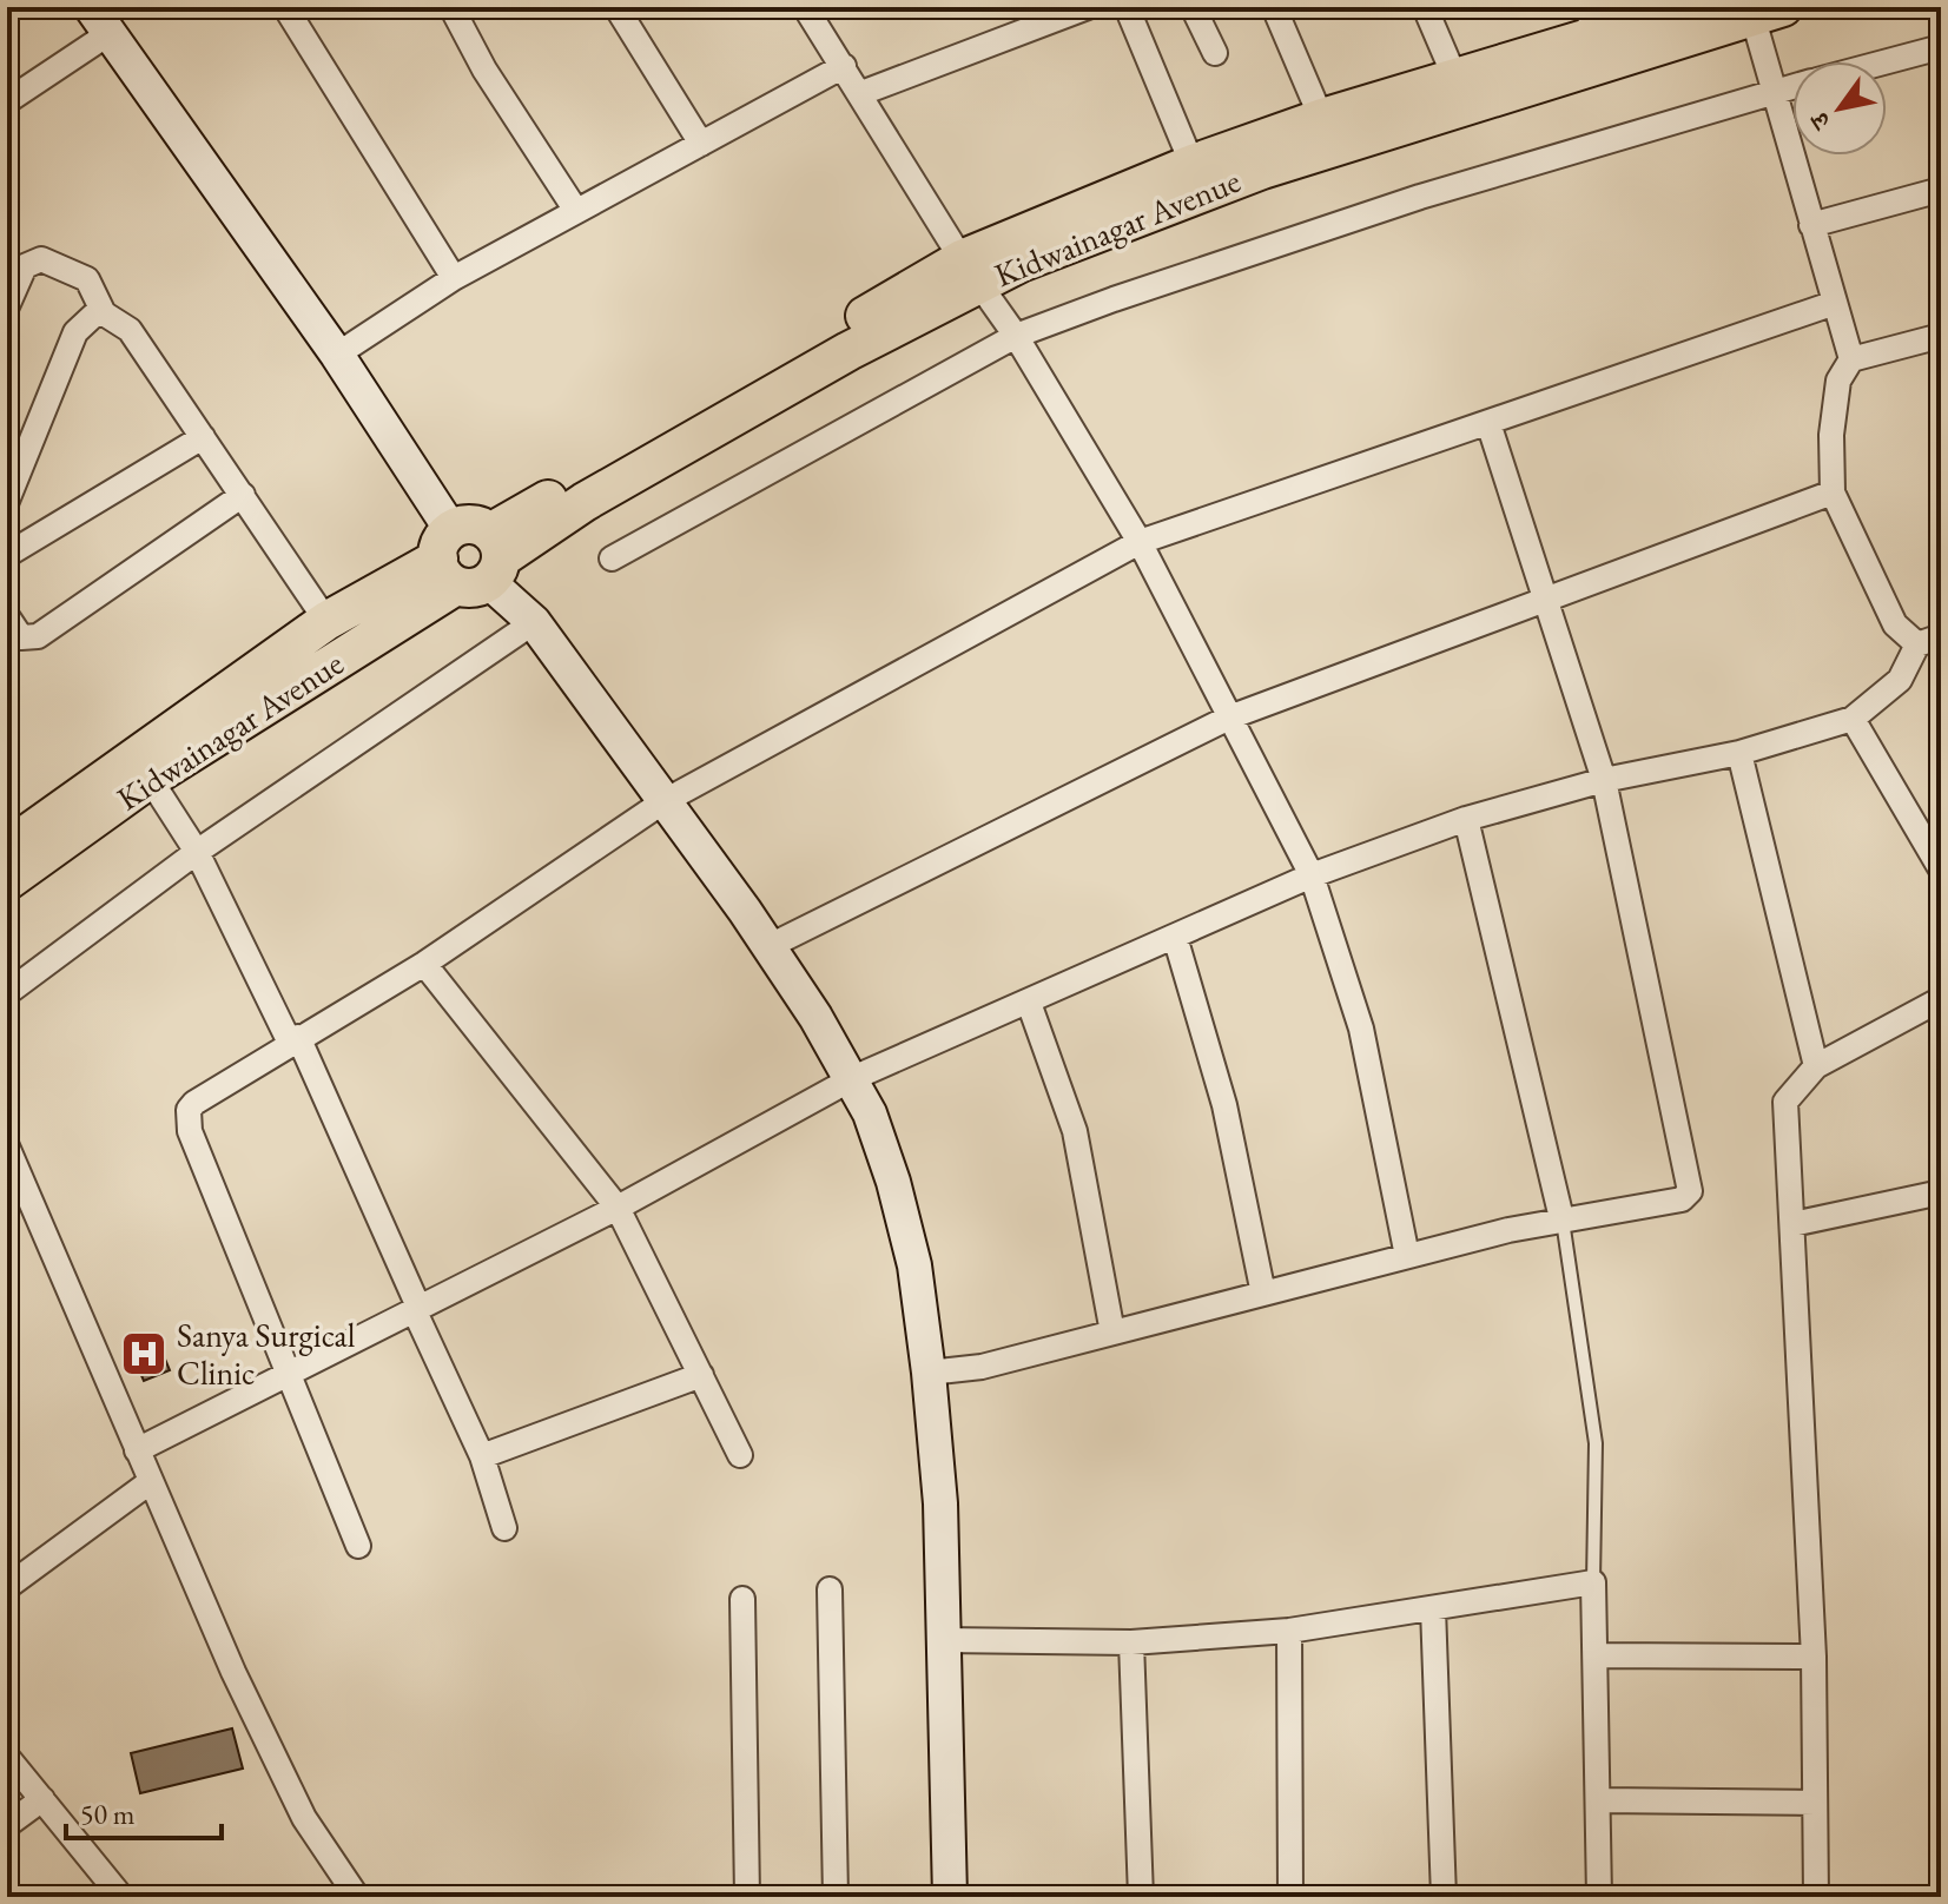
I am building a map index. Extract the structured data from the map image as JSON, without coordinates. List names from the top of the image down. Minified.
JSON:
{"streets":{"main road":["Kidwainagar Avenue"]},"places":{"hospital":["Sanya Surgical Clinic"]},"scale_bar":"50 m","north":"bottom left"}
